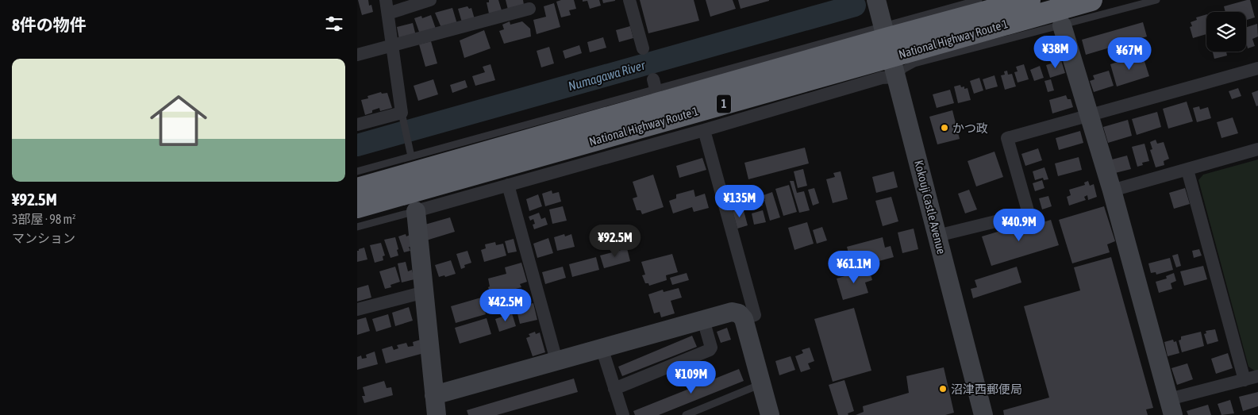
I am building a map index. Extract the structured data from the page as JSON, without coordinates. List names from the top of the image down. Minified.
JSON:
{"streets":{"highway":["National Highway Route 1","1"],"street":["Kokouji Castle Avenue"]},"crossings":[["National Highway Route 1","Kokouji Castle Avenue"]],"water":["Numagawa River"],"places":["かつ政","沼津西郵便局"],"page":{"heading":"8件の物件","price":["¥38M","¥67M","¥135M","¥40.9M","¥92.5M","¥61.1M","¥42.5M","¥109M"],"list":[{"name":"¥92.5M","note":"3部屋 · 98 m² · マンション"}]}}
